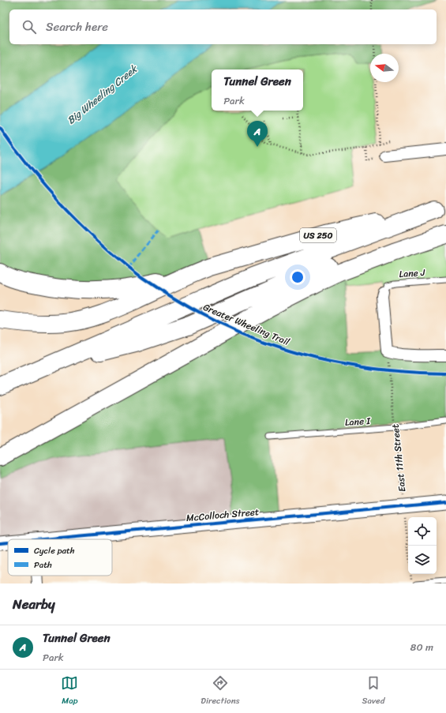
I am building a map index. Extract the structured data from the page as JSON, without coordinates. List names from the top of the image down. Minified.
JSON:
{"streets":{"highway":["US 250"],"street":["McColloch Street"],"lane":["Lane J","Lane I"],"path":["East 11th Street"],"cycle path":["Greater Wheeling Trail"]},"crossings":[["Lane I","East 11th Street"],["East 11th Street","McColloch Street"]],"water":["Big Wheeling Creek"],"legend":["Cycle path","Path"],"north":"left","page":{"search":"Search here","popup":["Tunnel Green","Park"],"pins":"A","heading":"Nearby","list":[{"mark":"A","name":"Tunnel Green","note":"Park","value":"80 m"}],"nav":["Map","Directions","Saved"]}}
